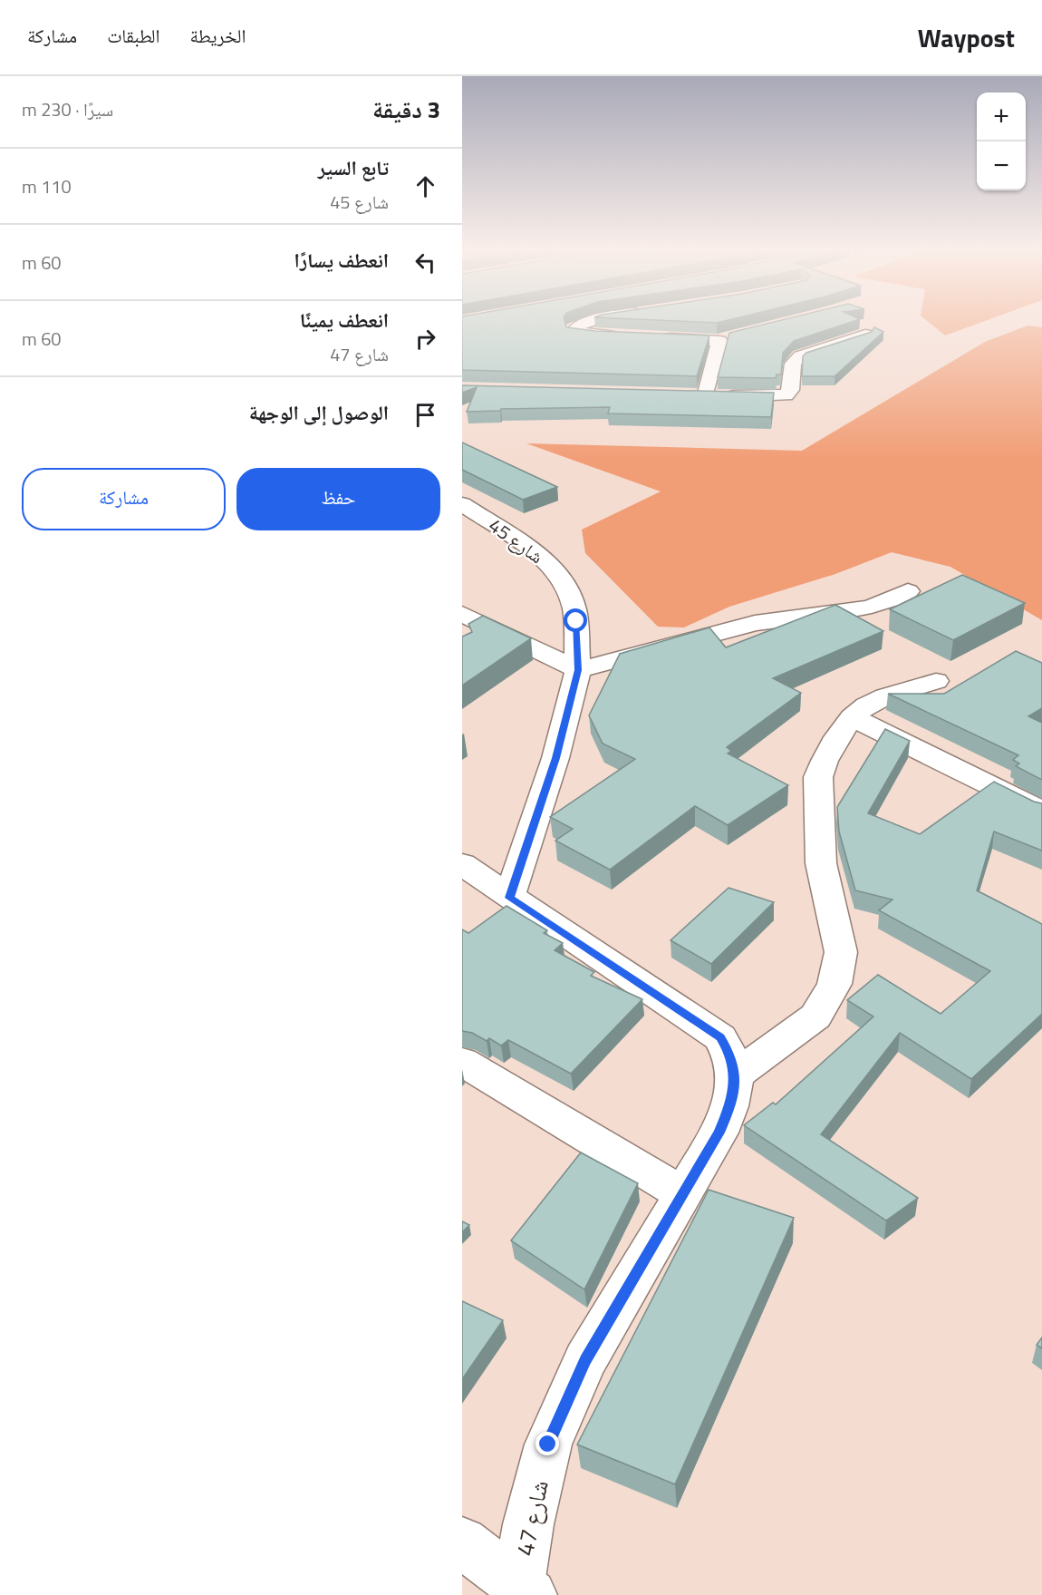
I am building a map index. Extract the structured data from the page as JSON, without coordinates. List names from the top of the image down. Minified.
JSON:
{"streets":{"street":["شارع 45","شارع 47"]},"page":{"header":"Waypost","nav":["الخريطة","الطبقات","مشاركة"],"heading":["3 دقيقة","سيرًا · 230 m"],"map_buttons":["+","−"],"list":[["تابع السير","شارع 45","110 m"],["انعطف يسارًا","60 m"],["انعطف يمينًا","شارع 47","60 m"],"الوصول إلى الوجهة"],"buttons":["حفظ","مشاركة"]}}
